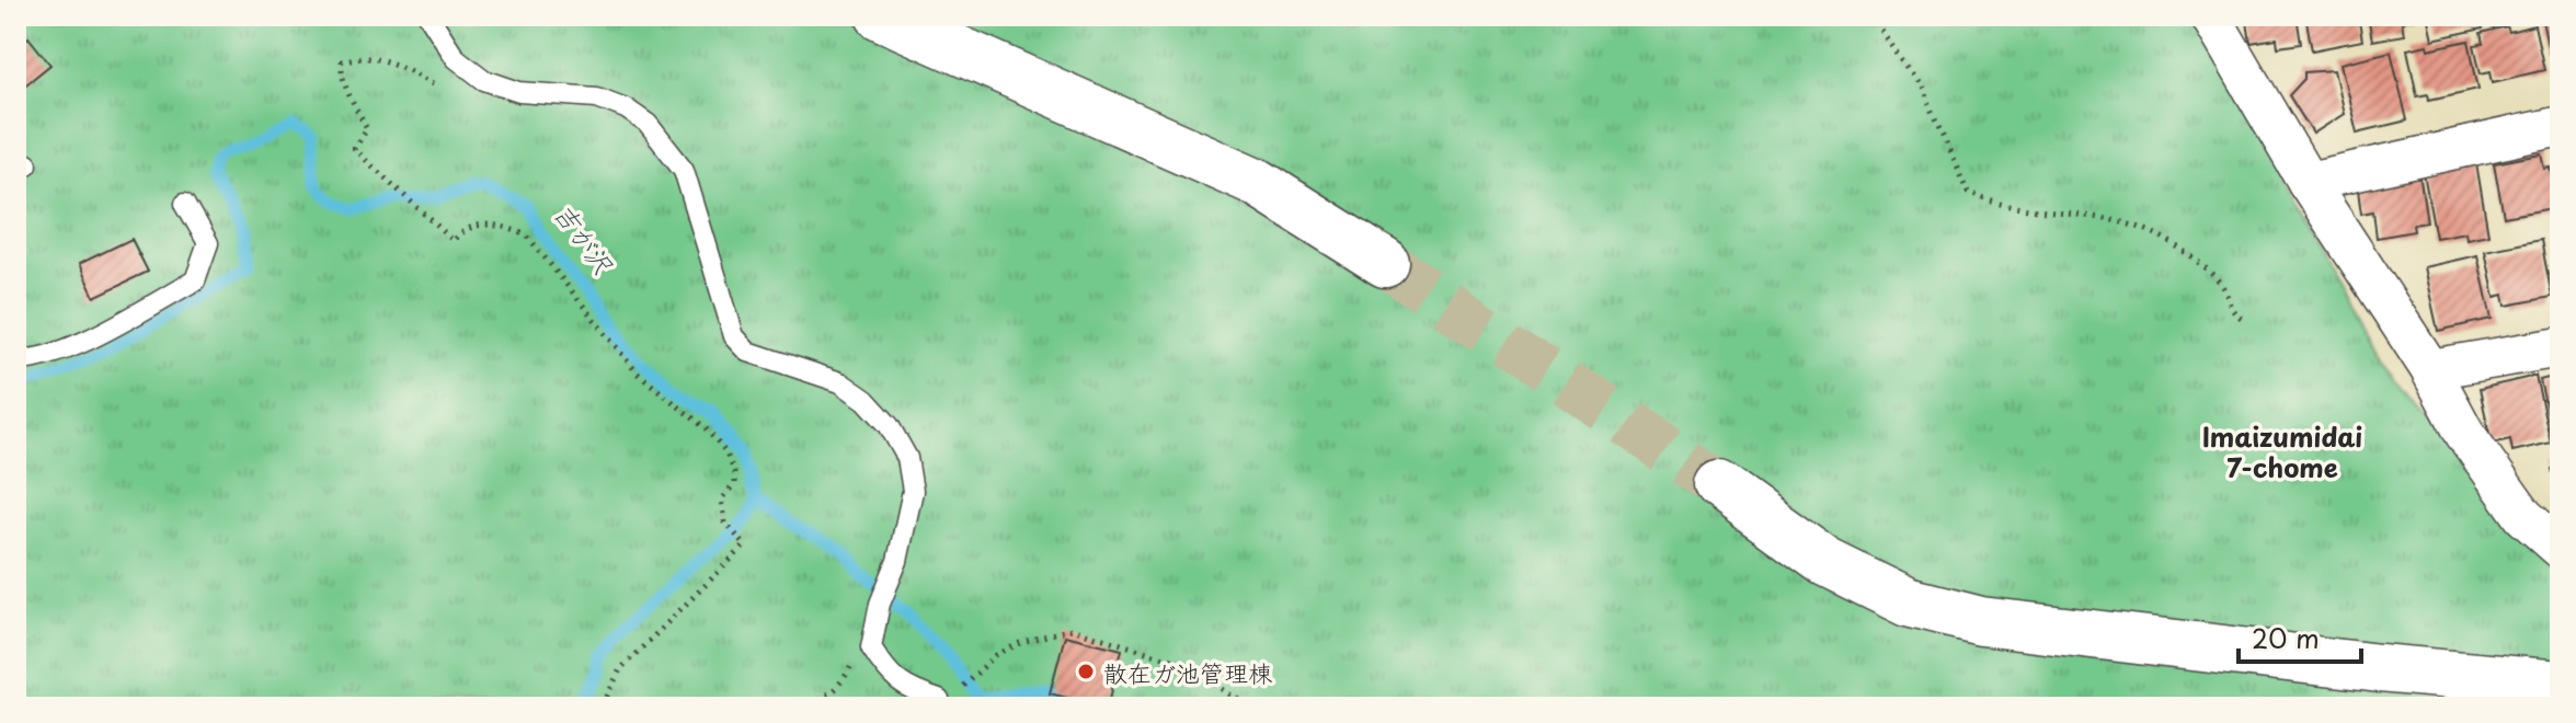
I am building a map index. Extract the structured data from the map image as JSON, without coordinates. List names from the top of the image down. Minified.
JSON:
{"districts":["Imaizumidai 7-chome"],"water":["吉が沢"],"places":["散在ガ池管理棟"],"scale_bar":"20 m"}
